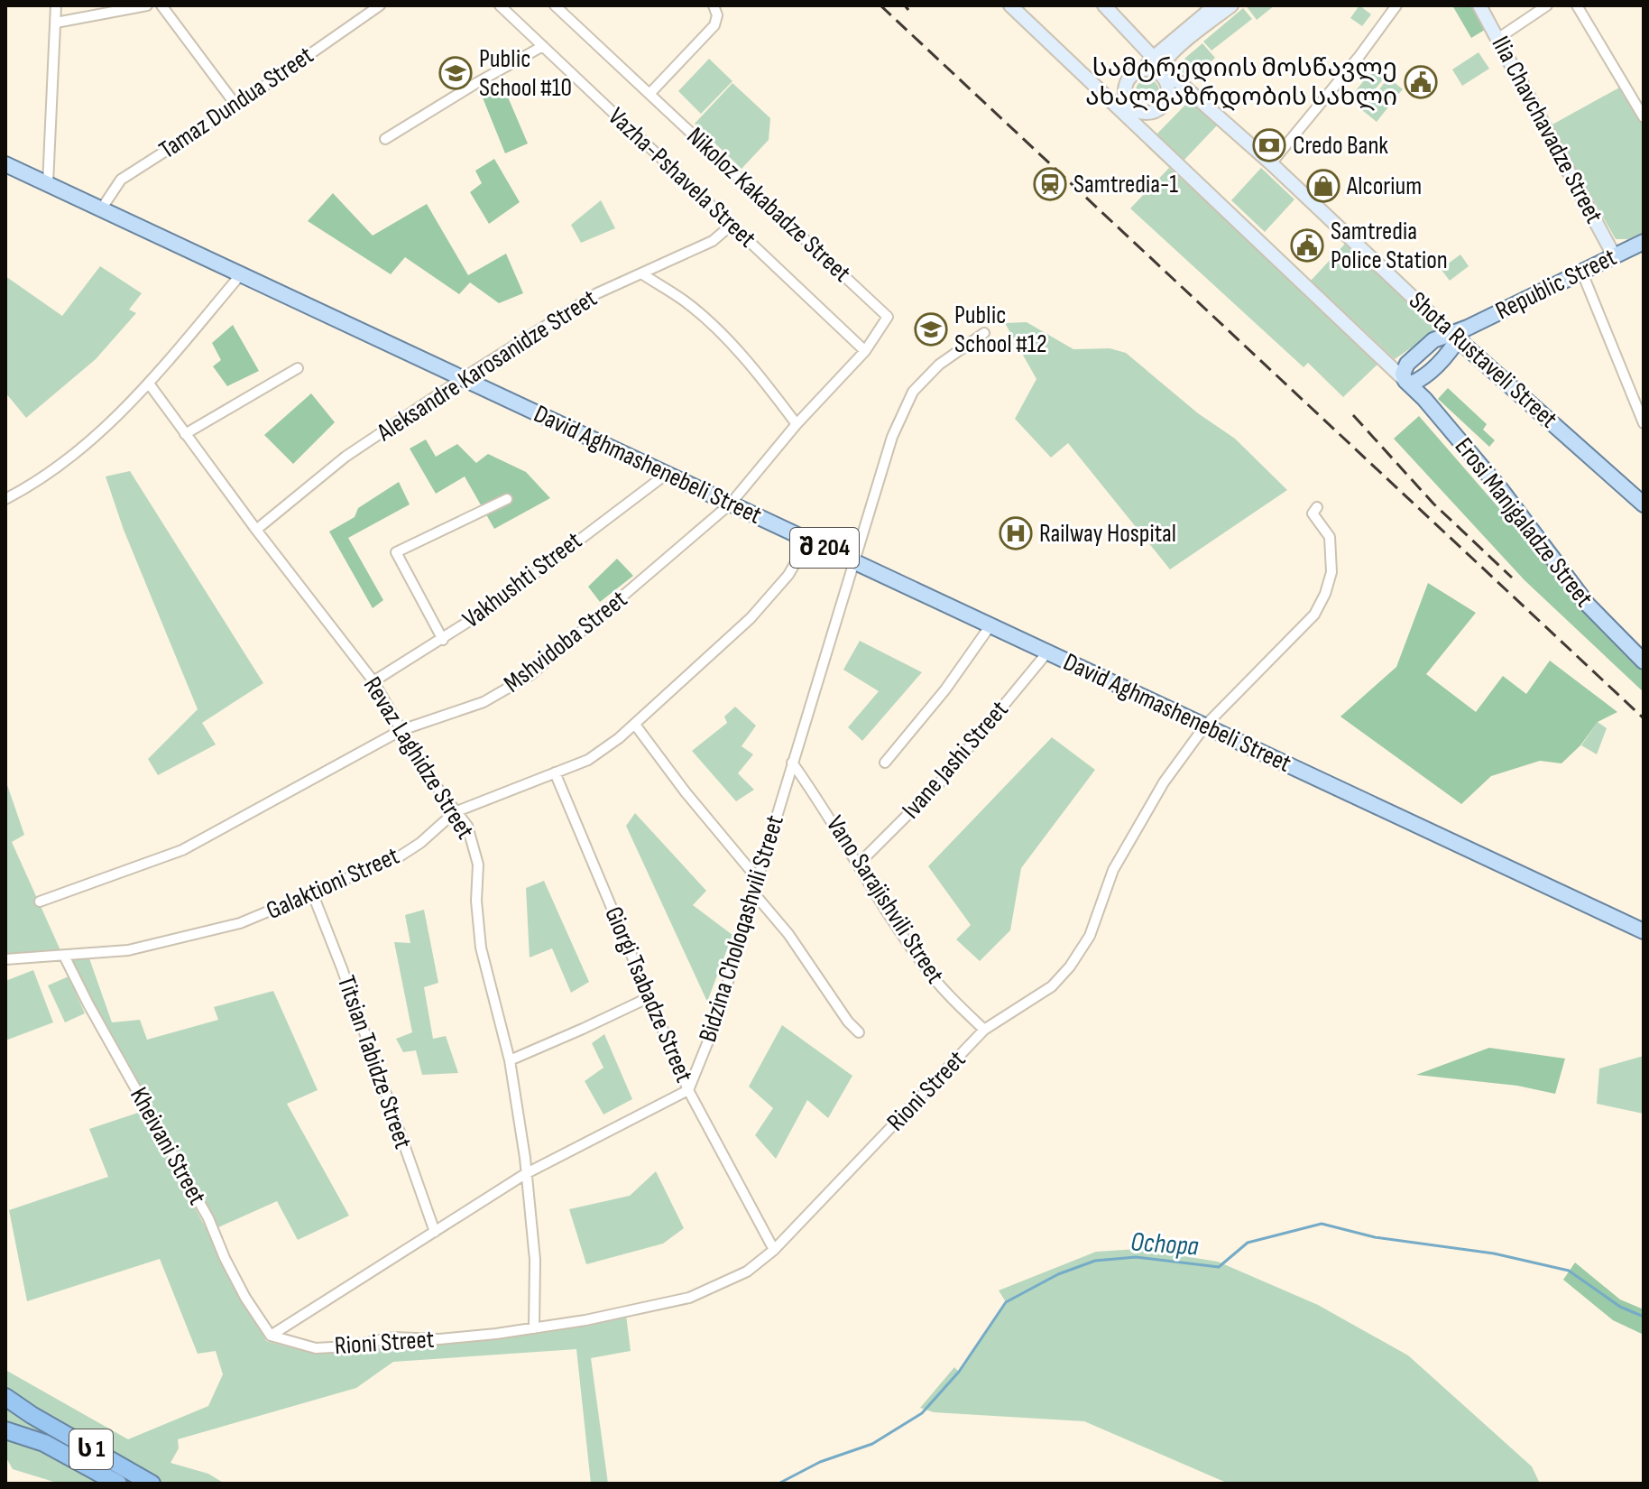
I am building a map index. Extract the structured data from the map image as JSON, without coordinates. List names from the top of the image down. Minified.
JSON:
{"streets":{"highway":["ს 1"],"main road":["Ilia Chavchavadze Street","Republic Street","Shota Rustaveli Street","David Aghmashenebeli Street","Erosi Manjgaladze Street","შ 204"],"street":["Tamaz Dundua Street","Vazha-Pshavela Street","Nikoloz Kakabadze Street","Aleksandre Karosanidze Street","Vakhushti Street","Mshvidoba Street","Revaz Laghidze Street","Ivane Jashi Street","Galaktioni Street","Vano Sarajishvili Street","Bidzina Choloqashvili Street","Giorgi Tsabadze Street","Titsian Tabidze Street","Rioni Street","Kheivani Street"]},"crossings":[["Tamaz Dundua Street","David Aghmashenebeli Street"],["Ilia Chavchavadze Street","Republic Street"],["Vazha-Pshavela Street","Aleksandre Karosanidze Street"],["Vazha-Pshavela Street","Mshvidoba Street"],["Nikoloz Kakabadze Street","Mshvidoba Street"],["Aleksandre Karosanidze Street","David Aghmashenebeli Street"],["Aleksandre Karosanidze Street","Revaz Laghidze Street"],["David Aghmashenebeli Street","Vakhushti Street"],["David Aghmashenebeli Street","Mshvidoba Street"],["David Aghmashenebeli Street","Ivane Jashi Street"],["David Aghmashenebeli Street","Galaktioni Street"],["David Aghmashenebeli Street","Bidzina Choloqashvili Street"],["David Aghmashenebeli Street","Rioni Street"],["Vakhushti Street","Revaz Laghidze Street"],["Mshvidoba Street","Revaz Laghidze Street"],["Revaz Laghidze Street","Galaktioni Street"],["Revaz Laghidze Street","Rioni Street"],["Ivane Jashi Street","Vano Sarajishvili Street"],["Galaktioni Street","Giorgi Tsabadze Street"],["Galaktioni Street","Titsian Tabidze Street"],["Galaktioni Street","Kheivani Street"],["Vano Sarajishvili Street","Bidzina Choloqashvili Street"],["Vano Sarajishvili Street","Rioni Street"],["Bidzina Choloqashvili Street","Giorgi Tsabadze Street"],["Giorgi Tsabadze Street","Rioni Street"],["Rioni Street","Kheivani Street"]],"water":["Ochopa"],"places":{"school or university":["Public School #10","Public School #12"],"public building":["სამტრედიის მოსწავლე ახალგაზრდობის სახლი","Samtredia Police Station"],"bank":["Credo Bank"],"station":["Samtredia-1"],"shop":["Alcorium"],"hospital":["Railway Hospital"]}}
